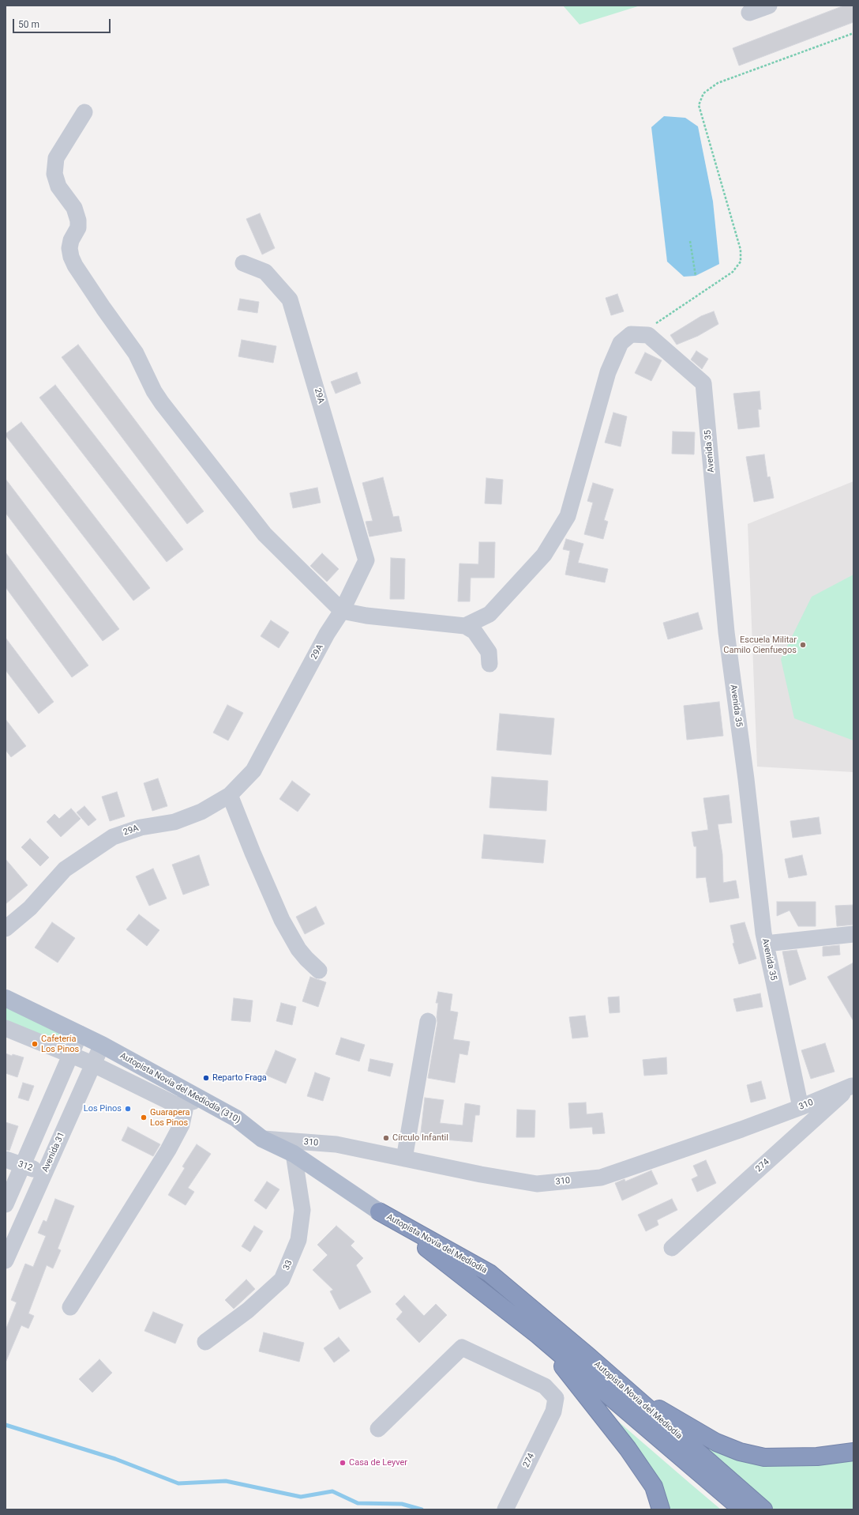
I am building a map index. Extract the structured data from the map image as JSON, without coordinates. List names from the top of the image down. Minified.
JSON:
{"streets":{"highway":["Autopista Novia del Mediodía"],"main road":["Autopista Novia del Mediodía (310)"],"street":["29A","Avenida 35","310","Avenida 31","274","312","33"]},"crossings":[["Avenida 35","310"],["Autopista Novia del Mediodía (310)","310"],["Autopista Novia del Mediodía (310)","Avenida 31"],["Autopista Novia del Mediodía (310)","Autopista Novia del Mediodía"],["Autopista Novia del Mediodía (310)","33"],["310","274"],["Avenida 31","312"]],"places":["Escuela Militar Camilo Cienfuegos","Cafetería Los Pinos","Reparto Fraga","Los Pinos","Guarapera Los Pinos","Círculo Infantil","Casa de Leyver"],"scale_bar":"50 m"}
